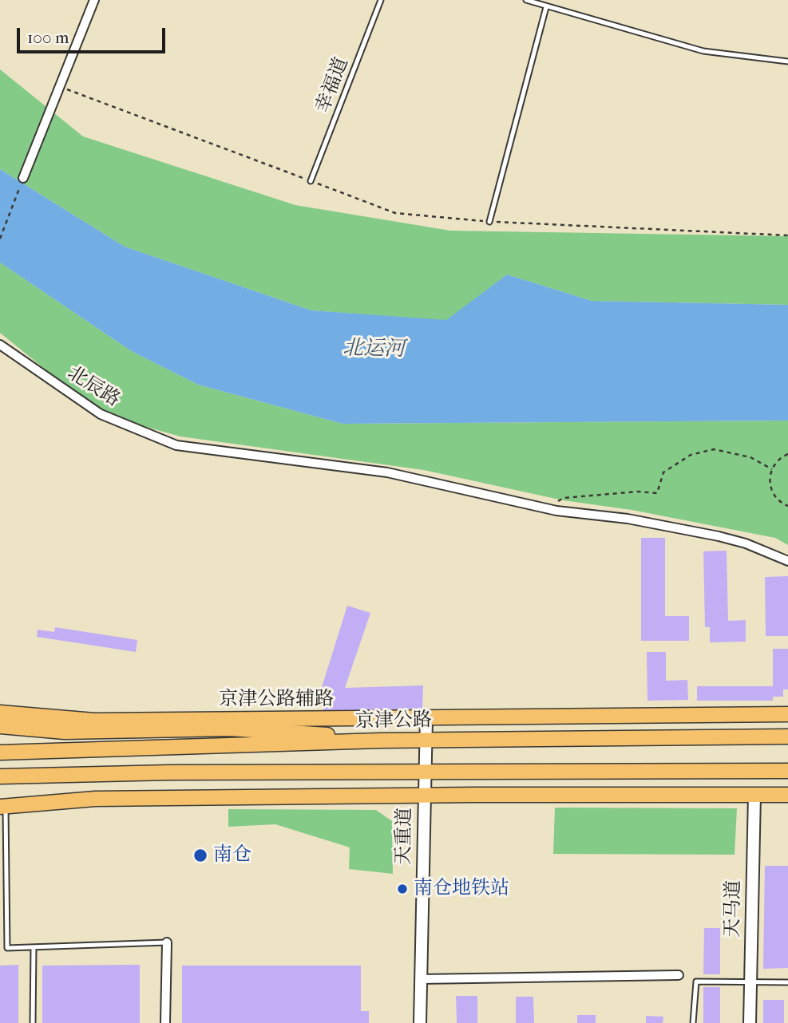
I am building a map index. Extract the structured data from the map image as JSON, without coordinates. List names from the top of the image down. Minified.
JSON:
{"streets":{"main road":["京津公路辅路","京津公路"],"street":["北辰路","天重道","天马道"],"lane":["幸福道"]},"crossings":[["京津公路辅路","天重道"],["京津公路","天重道"]],"water":["北运河"],"places":["南仓","南仓地铁站"],"scale_bar":"100 m"}
